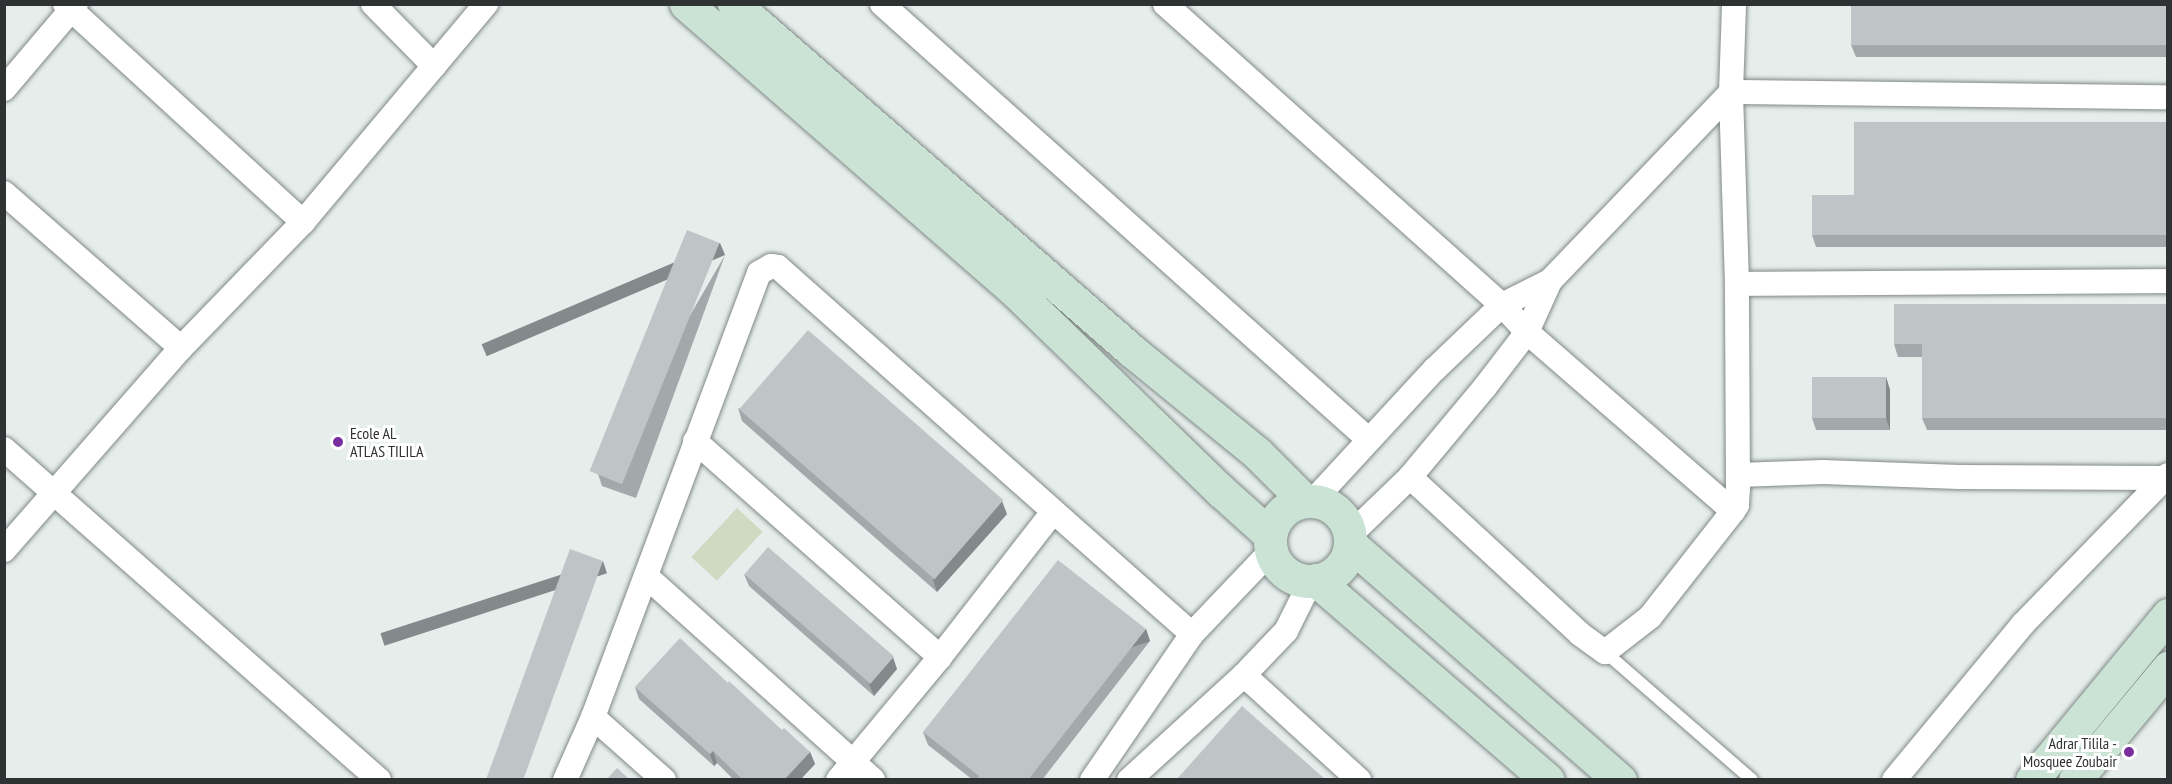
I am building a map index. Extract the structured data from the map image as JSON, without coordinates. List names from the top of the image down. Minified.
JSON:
{"places":["Ecole AL ATLAS TILILA","Adrar Tilila - Mosquee Zoubair"]}
